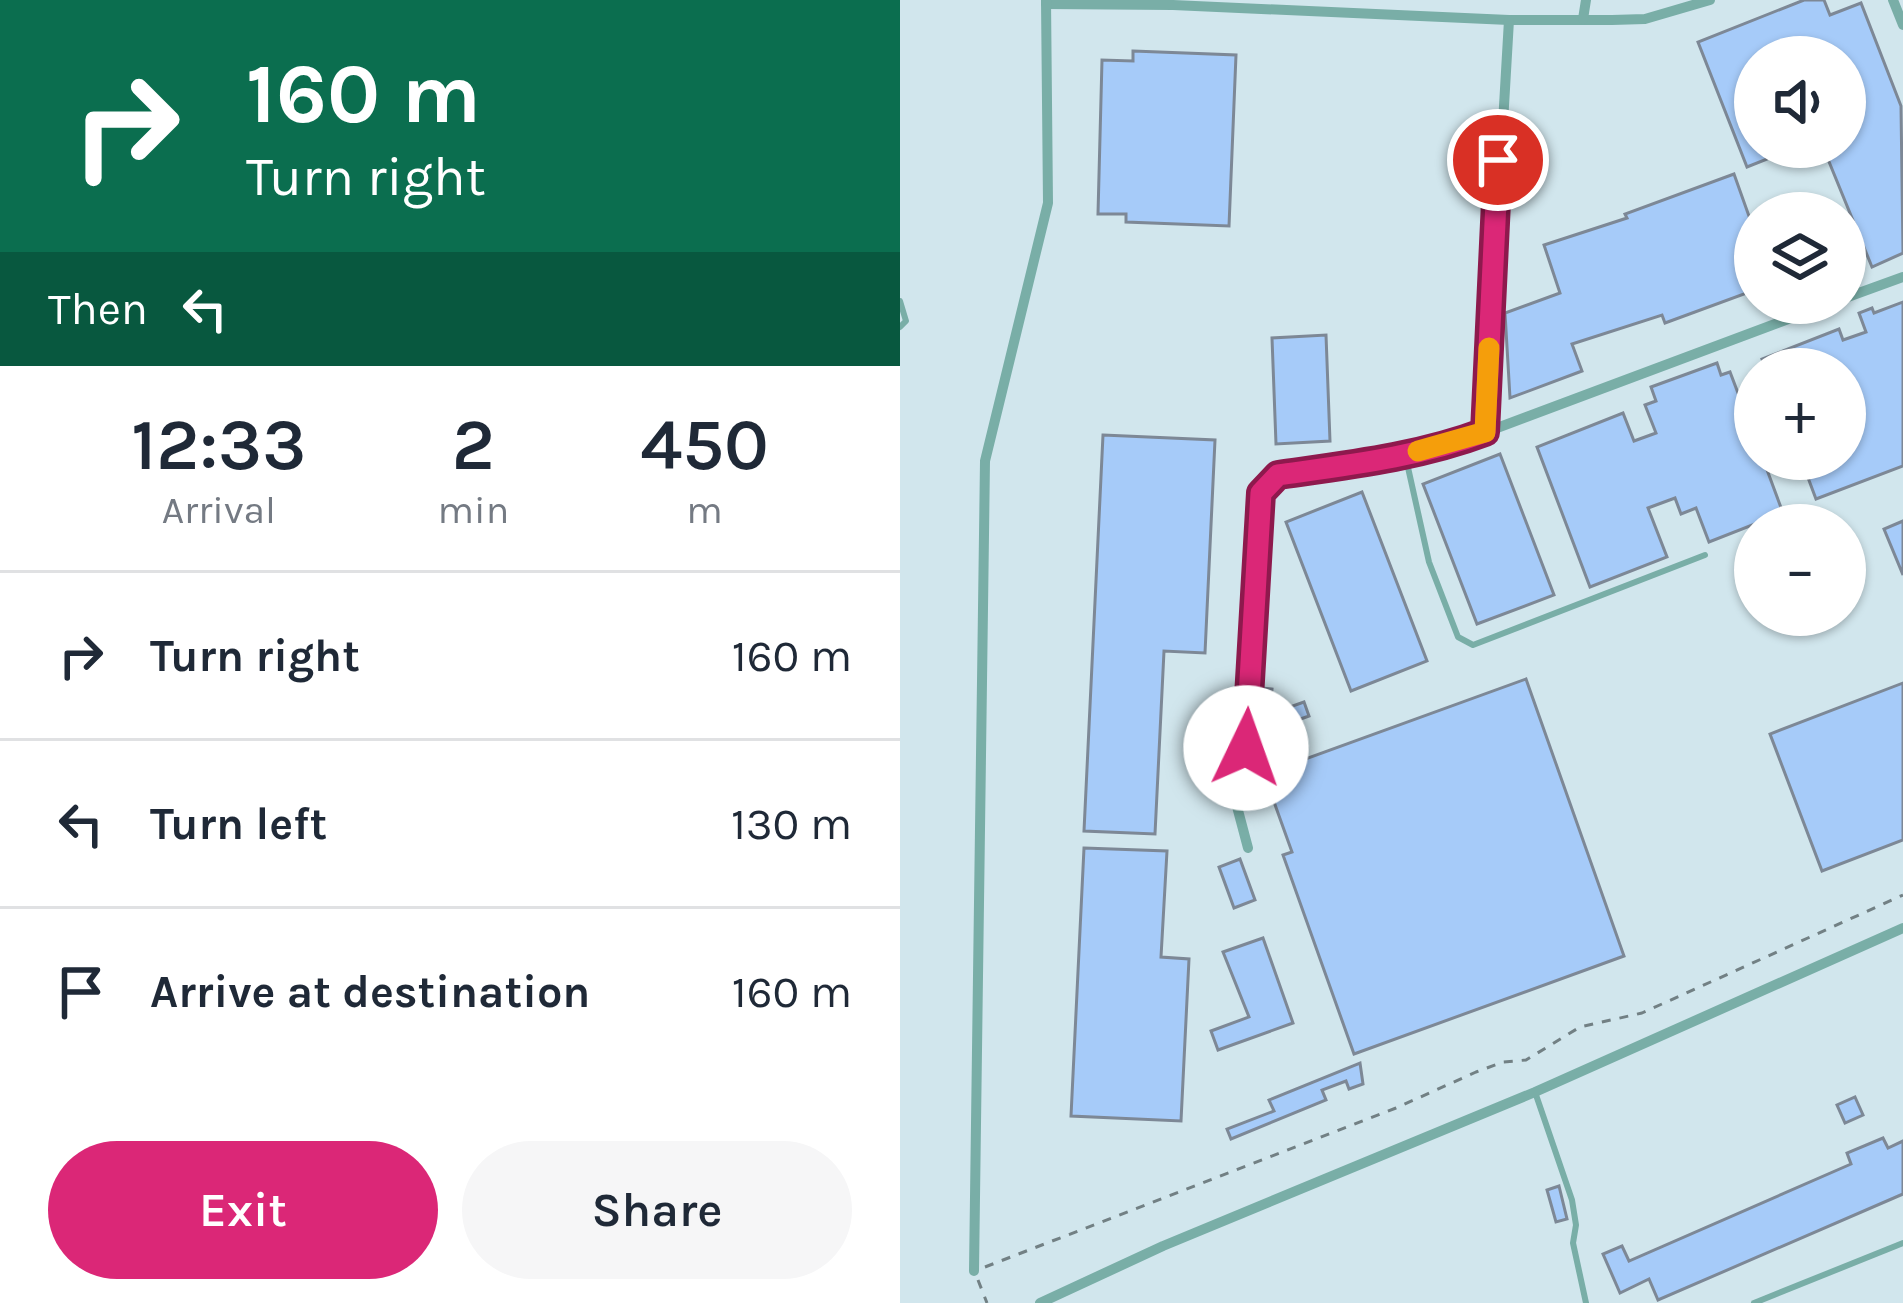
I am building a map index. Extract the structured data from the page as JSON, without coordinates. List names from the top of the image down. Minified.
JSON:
{"page":{"turn":["160 m","Turn right"],"map_buttons":["+","−"],"then":"Then","eta":["12:33","Arrival","2","min","450","m"],"list":[{"name":"Turn right","value":"160 m"},{"name":"Turn left","value":"130 m"},{"name":"Arrive at destination","value":"160 m"}],"buttons":["Exit","Share"]}}
